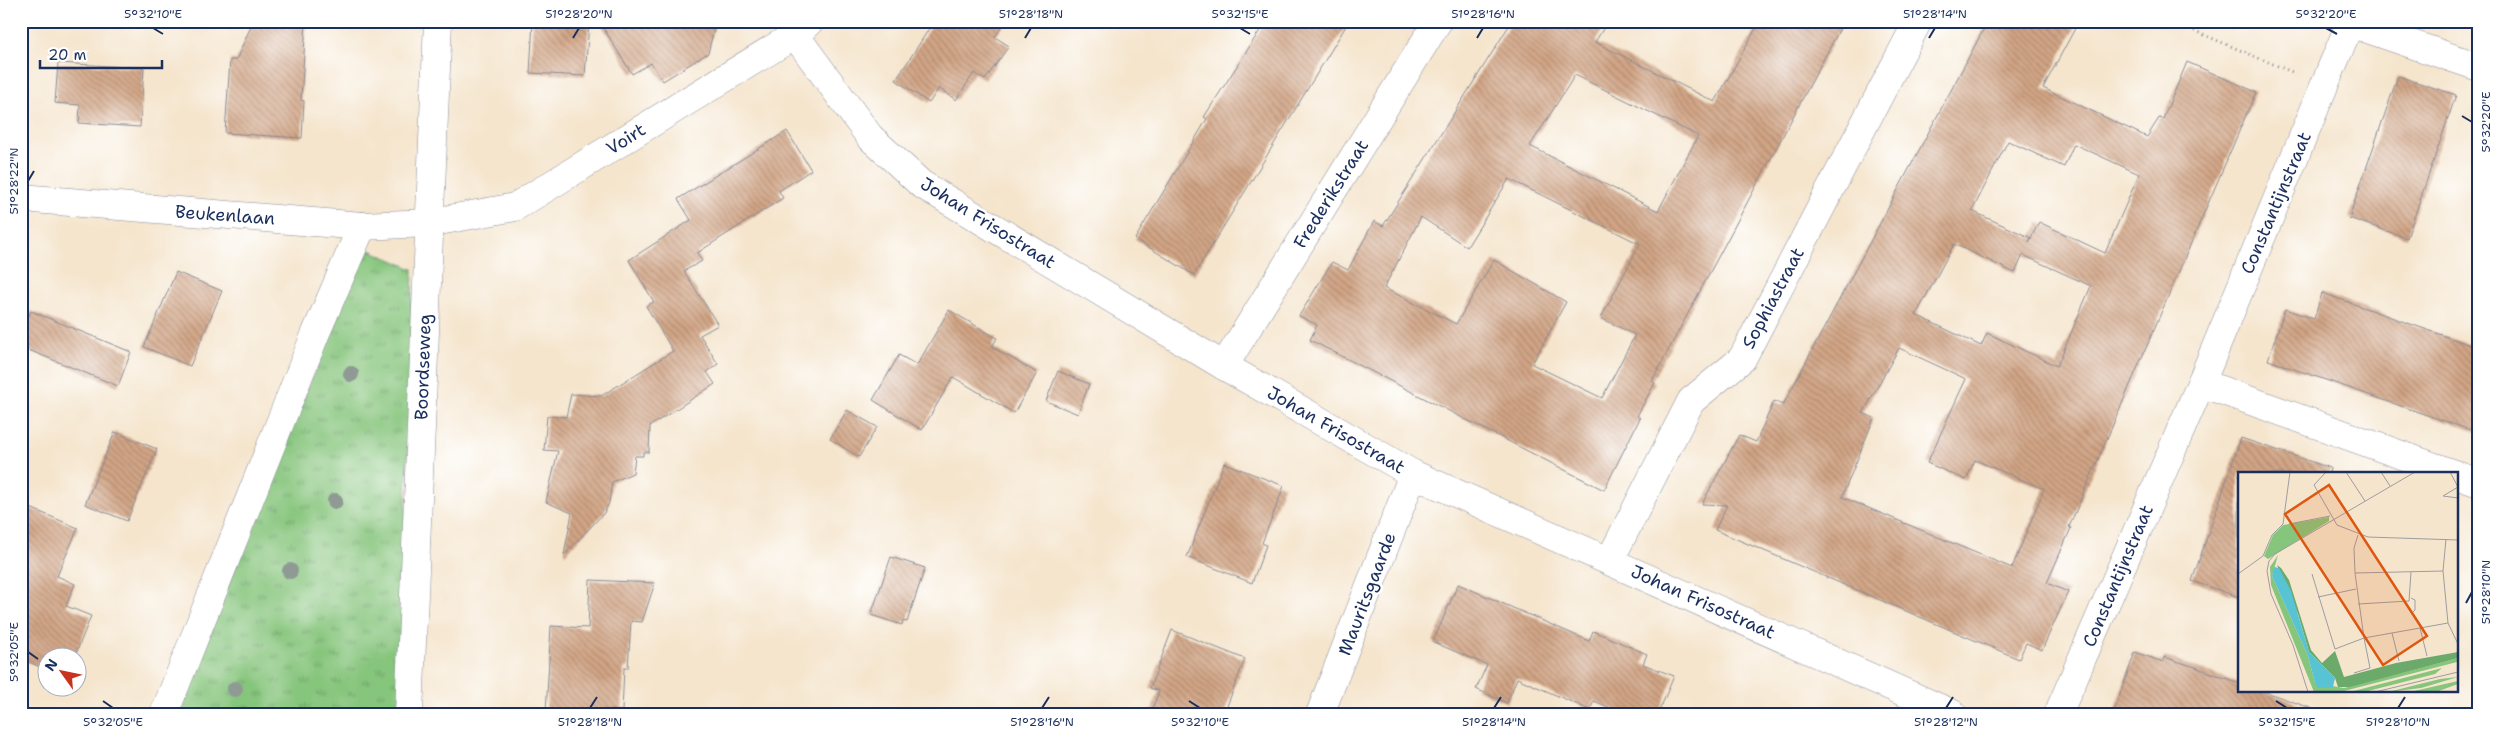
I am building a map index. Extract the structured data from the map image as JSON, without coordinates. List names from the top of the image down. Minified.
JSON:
{"streets":{"street":["Voirt","Frederikstraat","Constantijnstraat","Beukenlaan","Johan Frisostraat","Sophiastraat","Boordseweg","Mauritsgaarde"]},"crossings":[["Voirt","Beukenlaan"],["Voirt","Johan Frisostraat"],["Voirt","Boordseweg"],["Frederikstraat","Johan Frisostraat"],["Beukenlaan","Boordseweg"],["Johan Frisostraat","Sophiastraat"],["Johan Frisostraat","Mauritsgaarde"]],"scale_bar":"20 m","north":"top left","coordinates":["5°32'10\"E","51°28'20\"N","51°28'18\"N","5°32'15\"E","51°28'16\"N","51°28'14\"N","5°32'20\"E","51°28'22\"N","51°28'10\"N","5°32'05\"E","51°28'12\"N"]}
